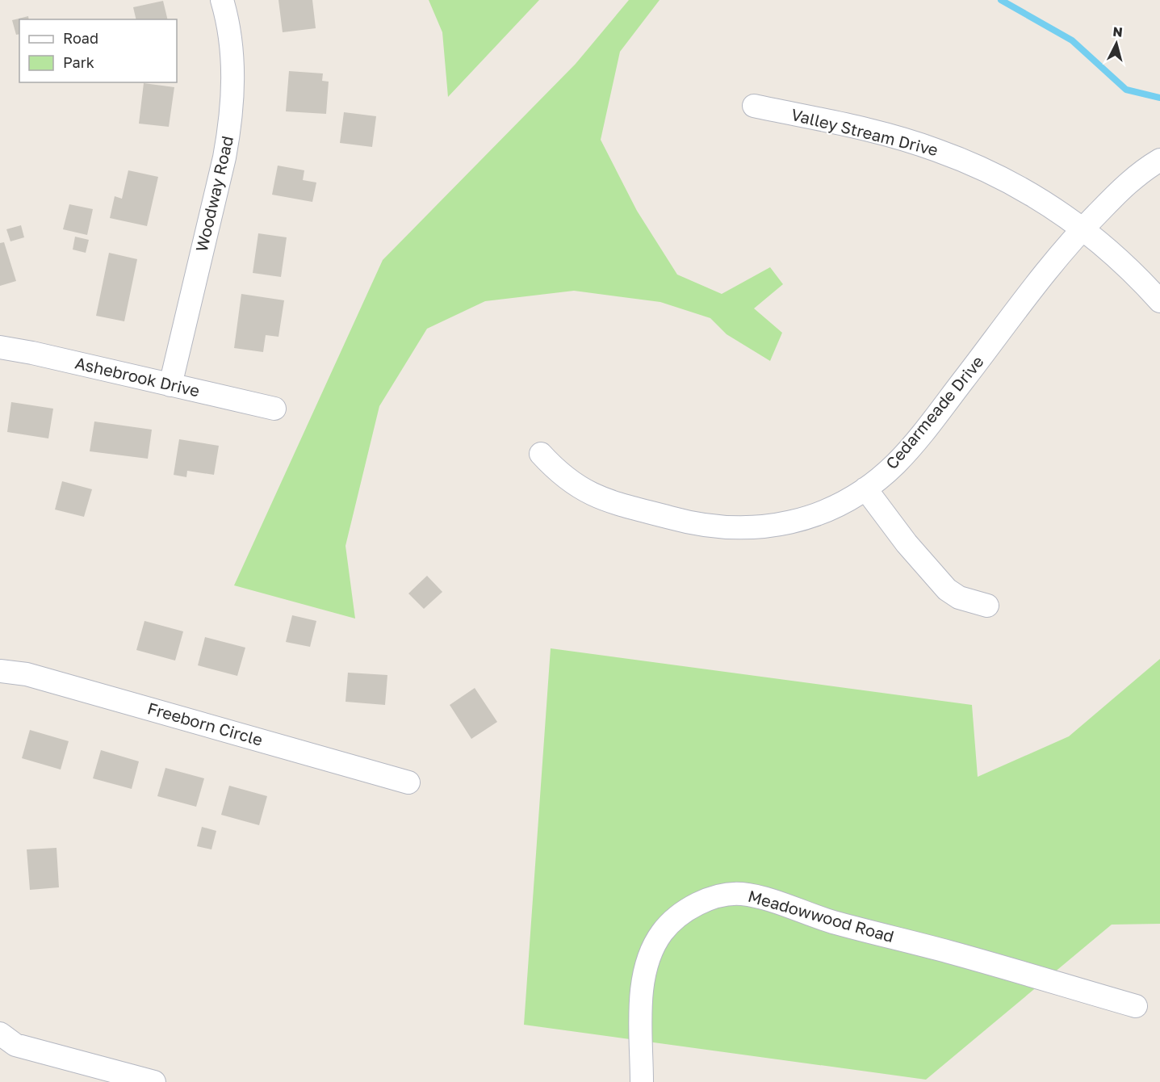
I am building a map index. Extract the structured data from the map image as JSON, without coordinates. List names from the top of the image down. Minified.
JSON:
{"streets":{"street":["Valley Stream Drive","Woodway Road","Ashebrook Drive","Cedarmeade Drive","Freeborn Circle","Meadowwood Road"]},"crossings":[["Valley Stream Drive","Cedarmeade Drive"],["Woodway Road","Ashebrook Drive"]],"legend":["Road","Park"],"north":"top"}
